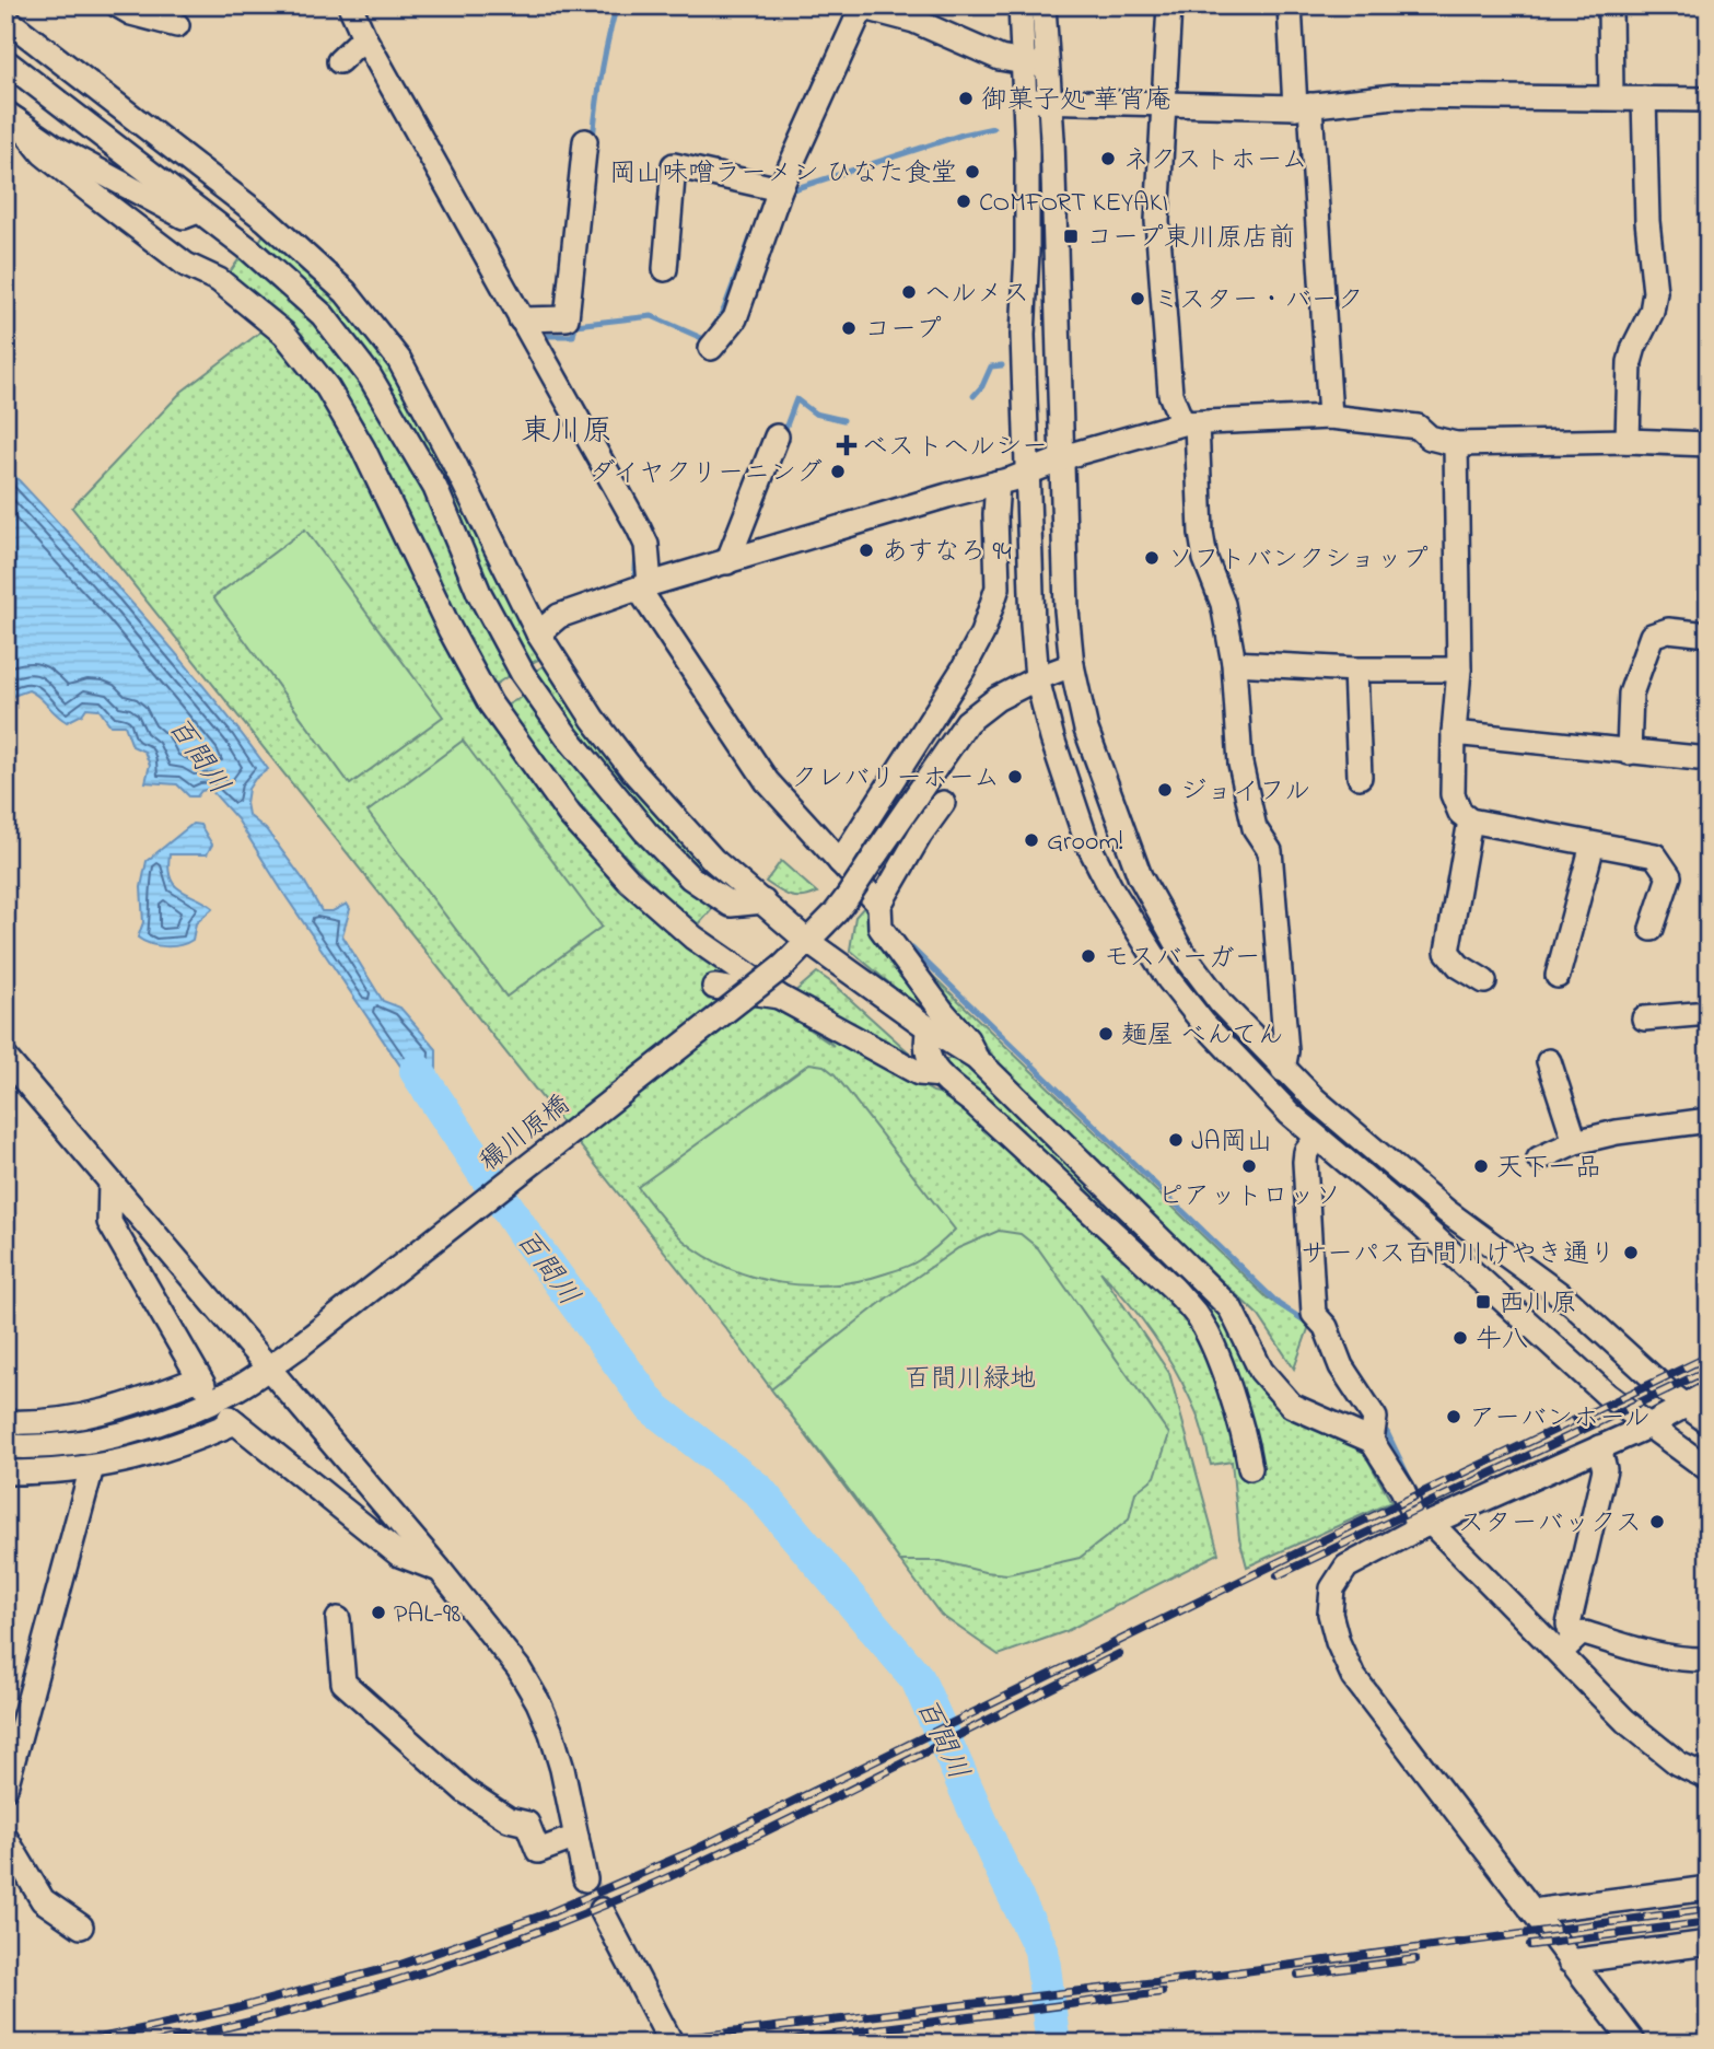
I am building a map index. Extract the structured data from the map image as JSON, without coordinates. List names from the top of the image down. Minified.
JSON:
{"streets":{"street":["穝川原橋"]},"districts":["東川原"],"water":["百間川"],"parks":["百間川緑地"],"places":{"other":["御菓子処 華宵庵","ネクストホーム","岡山味噌ラーメン ひなた食堂","COMFORT KEYAKI","ヘルメス","ミスター・バーク","コープ","ダイヤクリーニング","あすなろ 94","ソフトバンクショップ","クレバリーホーム","ジョイフル","Groom!","モスバーガー","麺屋 べんてん","JA岡山","ピアットロッソ","天下一品","サーパス百間川けやき通り","牛八","アーバンホール","スターバックス","PAL-98"],"transit":["コープ東川原店前","西川原"],"health":["ベストヘルシー"]}}
